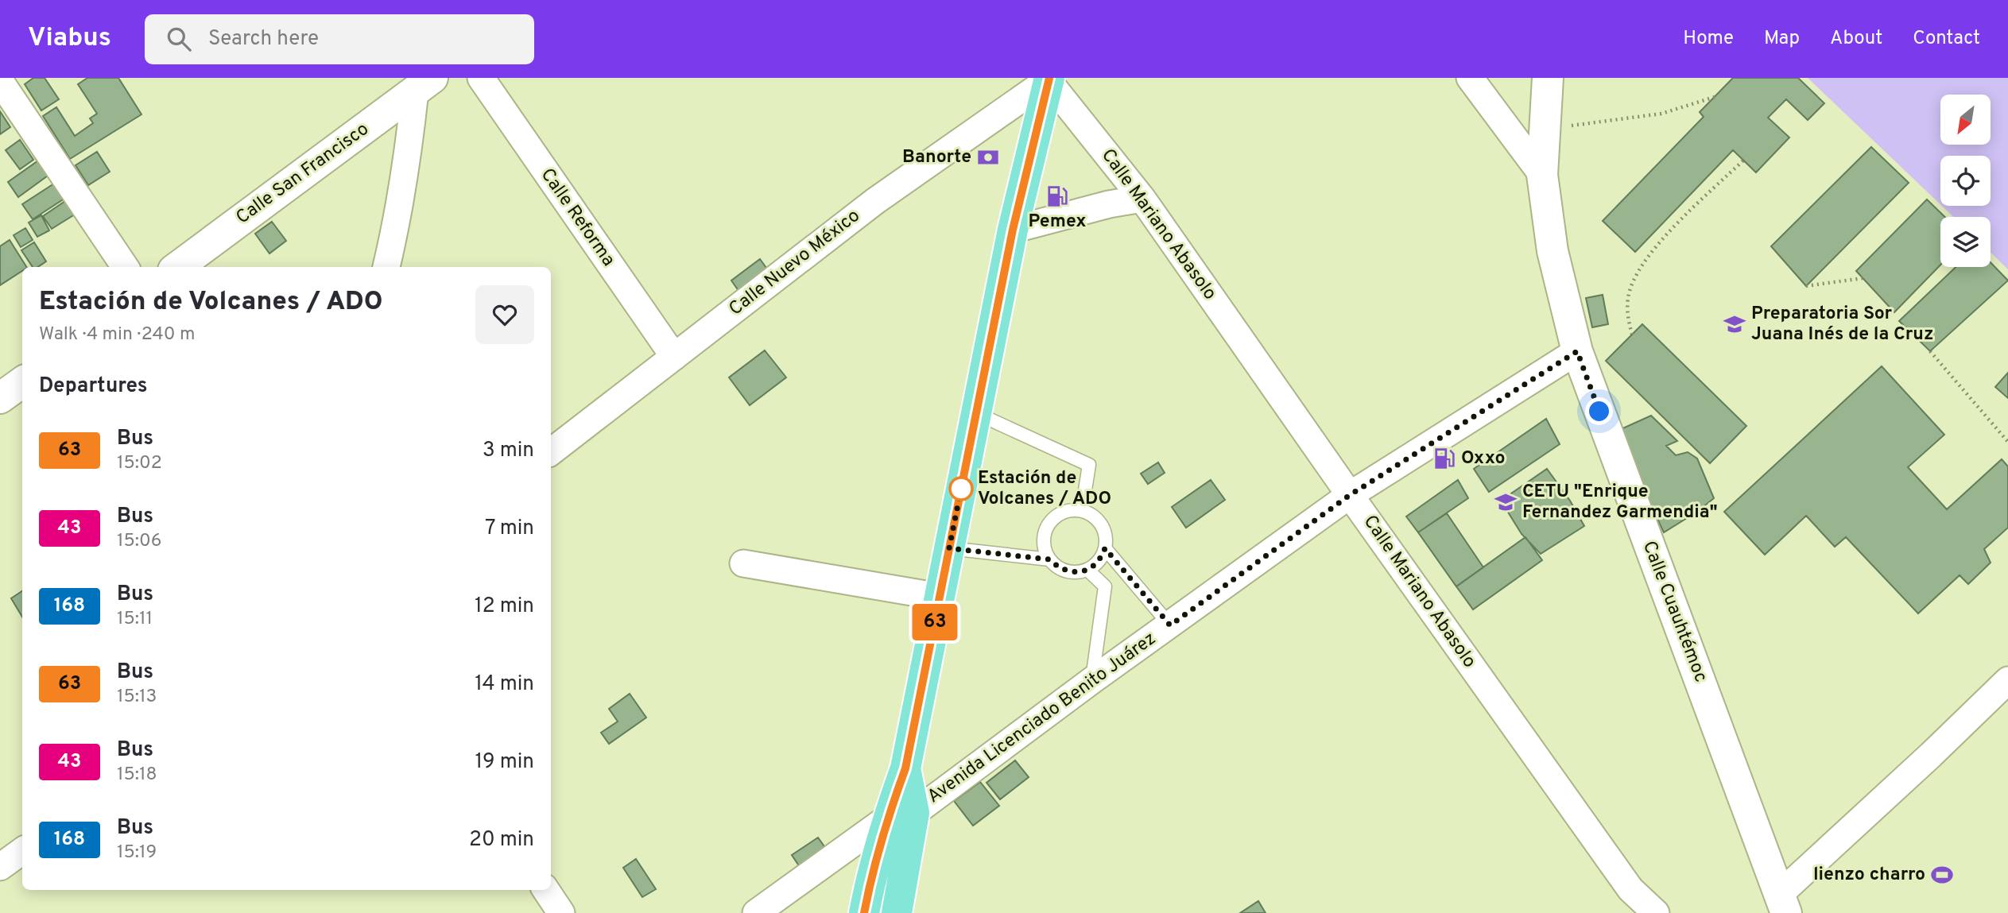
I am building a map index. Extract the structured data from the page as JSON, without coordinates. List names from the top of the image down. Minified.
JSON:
{"streets":{"main road":["Calle San Francisco","Calle Cuauhtémoc"],"street":["Calle Reforma","Calle Mariano Abasolo","Calle Nuevo México","Avenida Licenciado Benito Juárez"]},"crossings":[["Calle Reforma","Calle Nuevo México"],["Calle Mariano Abasolo","Calle Nuevo México"],["Calle Mariano Abasolo","Avenida Licenciado Benito Juárez"],["Calle Cuauhtémoc","Avenida Licenciado Benito Juárez"]],"places":{"bank":["Banorte"],"fuel station":["Pemex","Oxxo"],"school or university":["Preparatoria Sor Juana Inés de la Cruz","CETU \"Enrique Fernandez Garmendia\""],"other":["Estación de Volcanes / ADO"],"sports":["lienzo charro"]},"lines":["bus line 63"],"north":"bottom left","page":{"header":"Viabus","search":"Search here","nav":["Home","Map","About","Contact"],"on_map":"63","heading":[["Estación de Volcanes / ADO","Walk · 4 min · 240 m"],"Departures"],"list":[{"mark":"63","name":"Bus","note":"15:02","value":"3 min"},{"mark":"43","name":"Bus","note":"15:06","value":"7 min"},{"mark":"168","name":"Bus","note":"15:11","value":"12 min"},{"mark":"63","name":"Bus","note":"15:13","value":"14 min"},{"mark":"43","name":"Bus","note":"15:18","value":"19 min"},{"mark":"168","name":"Bus","note":"15:19","value":"20 min"}]}}
